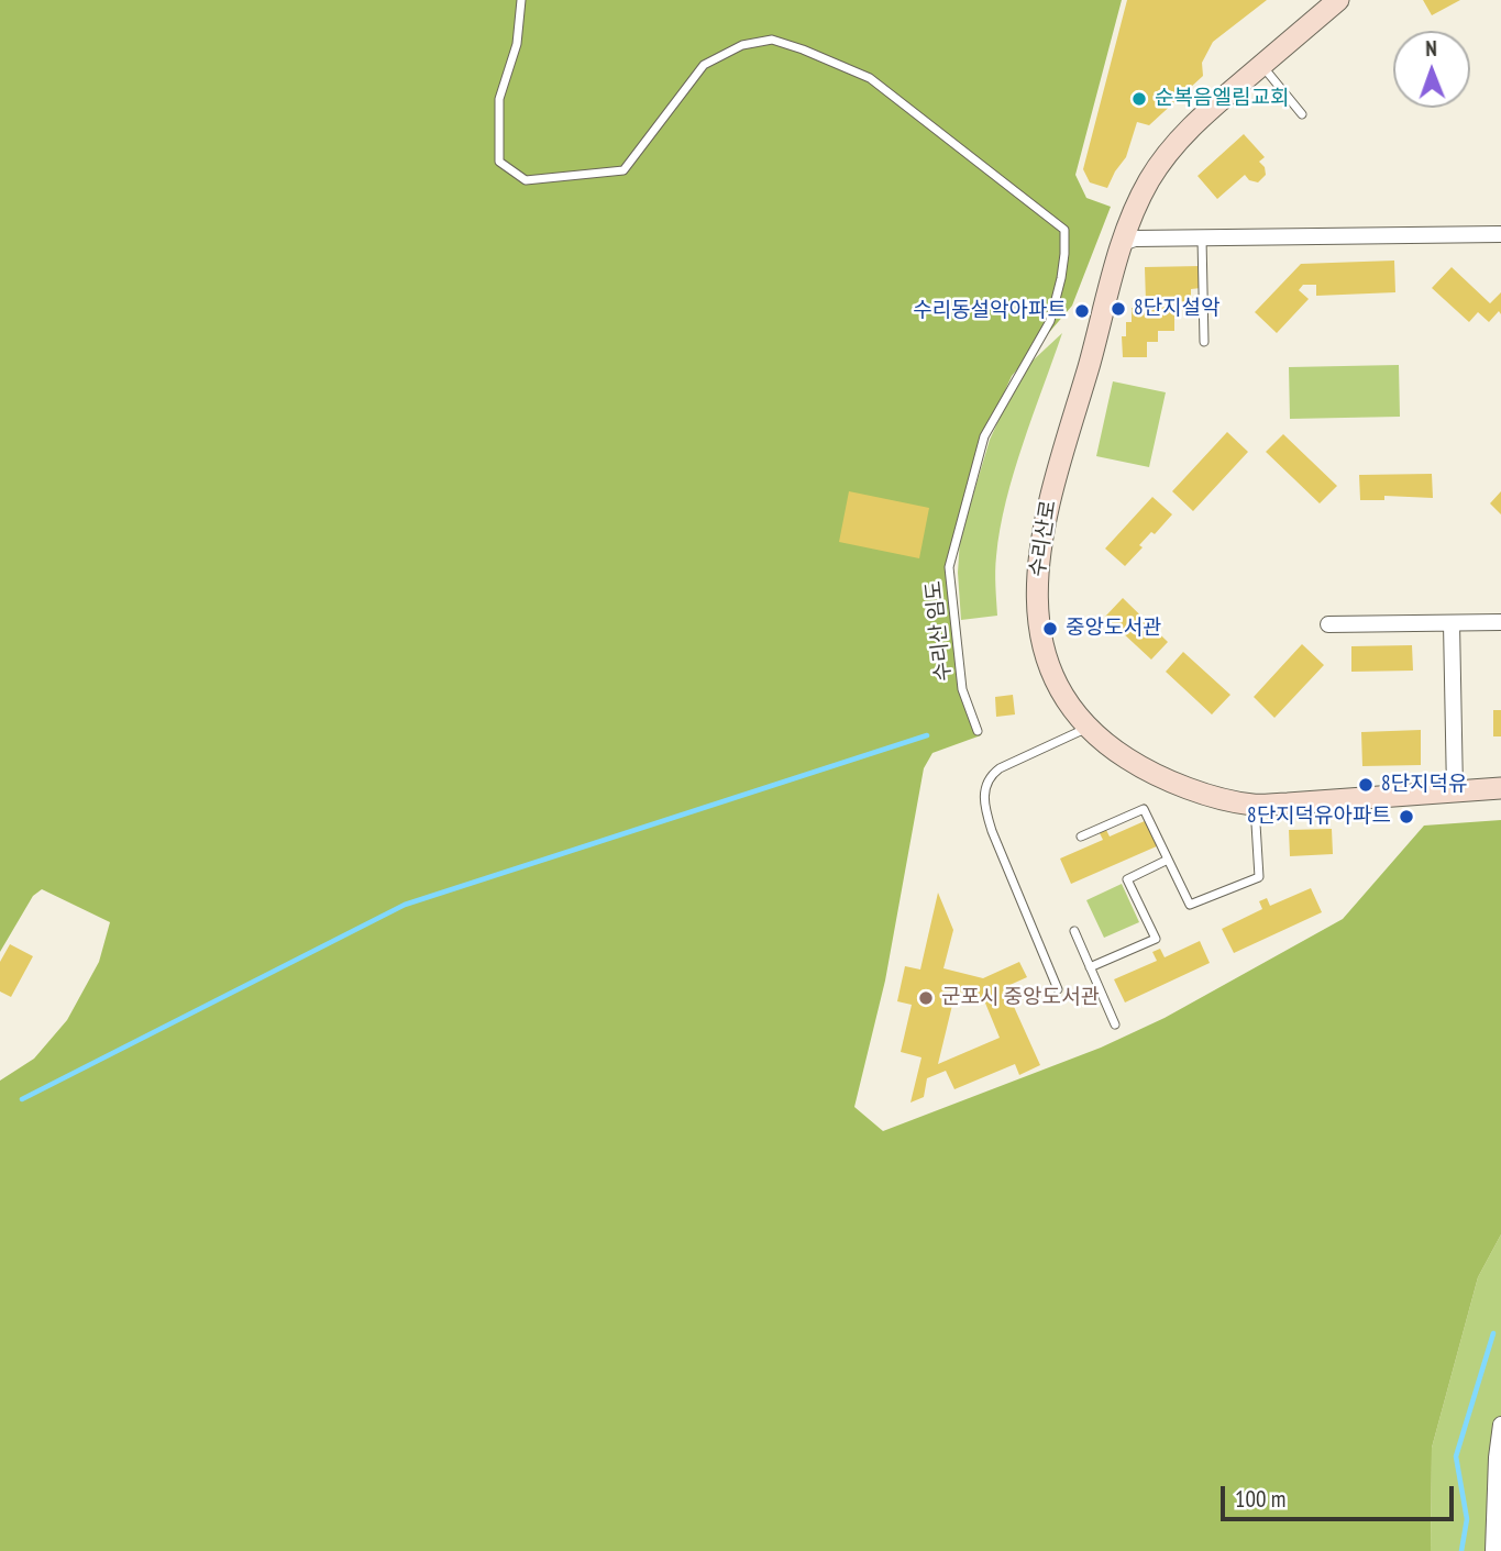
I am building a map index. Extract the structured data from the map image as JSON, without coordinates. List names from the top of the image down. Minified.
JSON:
{"streets":{"street":["수리산로"],"lane":["수리산 임도"]},"places":["순복음엘림교회","8단지설악","수리동설악아파트","중앙도서관","8단지덕유","8단지덕유아파트","군포시 중앙도서관"],"scale_bar":"100 m","north":"top"}
